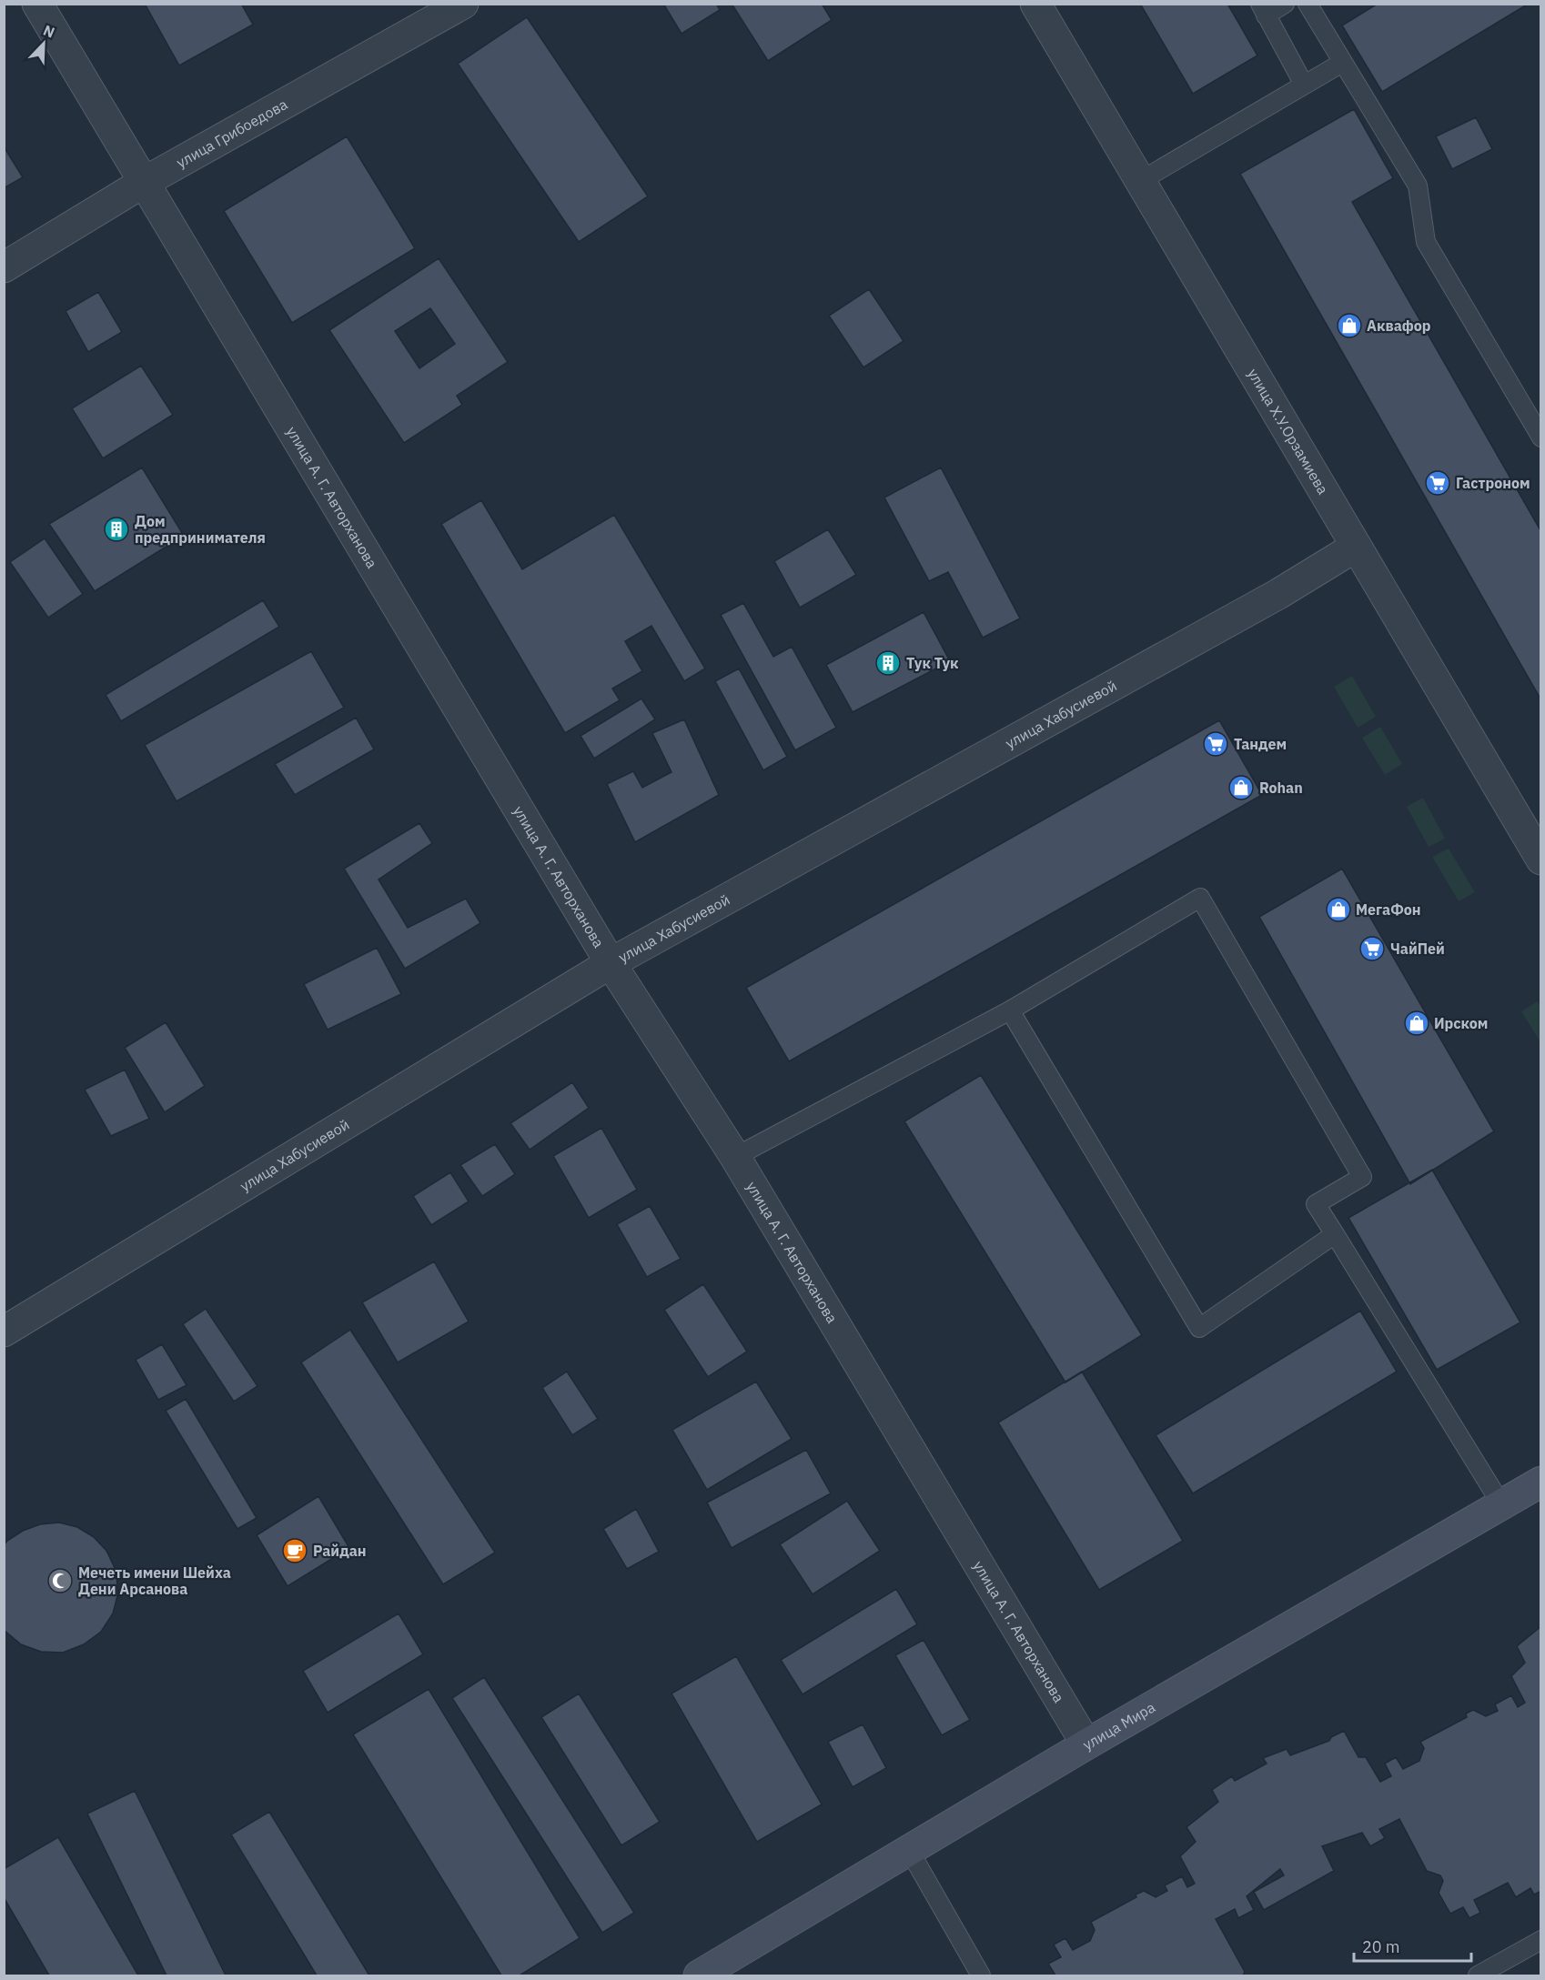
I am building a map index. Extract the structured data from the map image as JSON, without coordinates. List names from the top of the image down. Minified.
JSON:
{"streets":{"main road":["улица Мира"],"street":["улица Грибоедова","улица Х.У.Орзамиева","улица А. Г. Авторханова","улица Хабусиевой"]},"crossings":[["улица Грибоедова","улица А. Г. Авторханова"],["улица Х.У.Орзамиева","улица Хабусиевой"],["улица А. Г. Авторханова","улица Хабусиевой"],["улица А. Г. Авторханова","улица Мира"]],"places":{"shop":["Аквафор","Rohan","МегаФон","Ирском"],"supermarket":["Гастроном","Тандем","ЧайПей"],"building":["Дом предпринимателя","Тук Тук"],"cafe":["Райдан"],"mosque":["Мечеть имени Шейха Дени Арсанова"]},"scale_bar":"20 m","north":"top right"}
